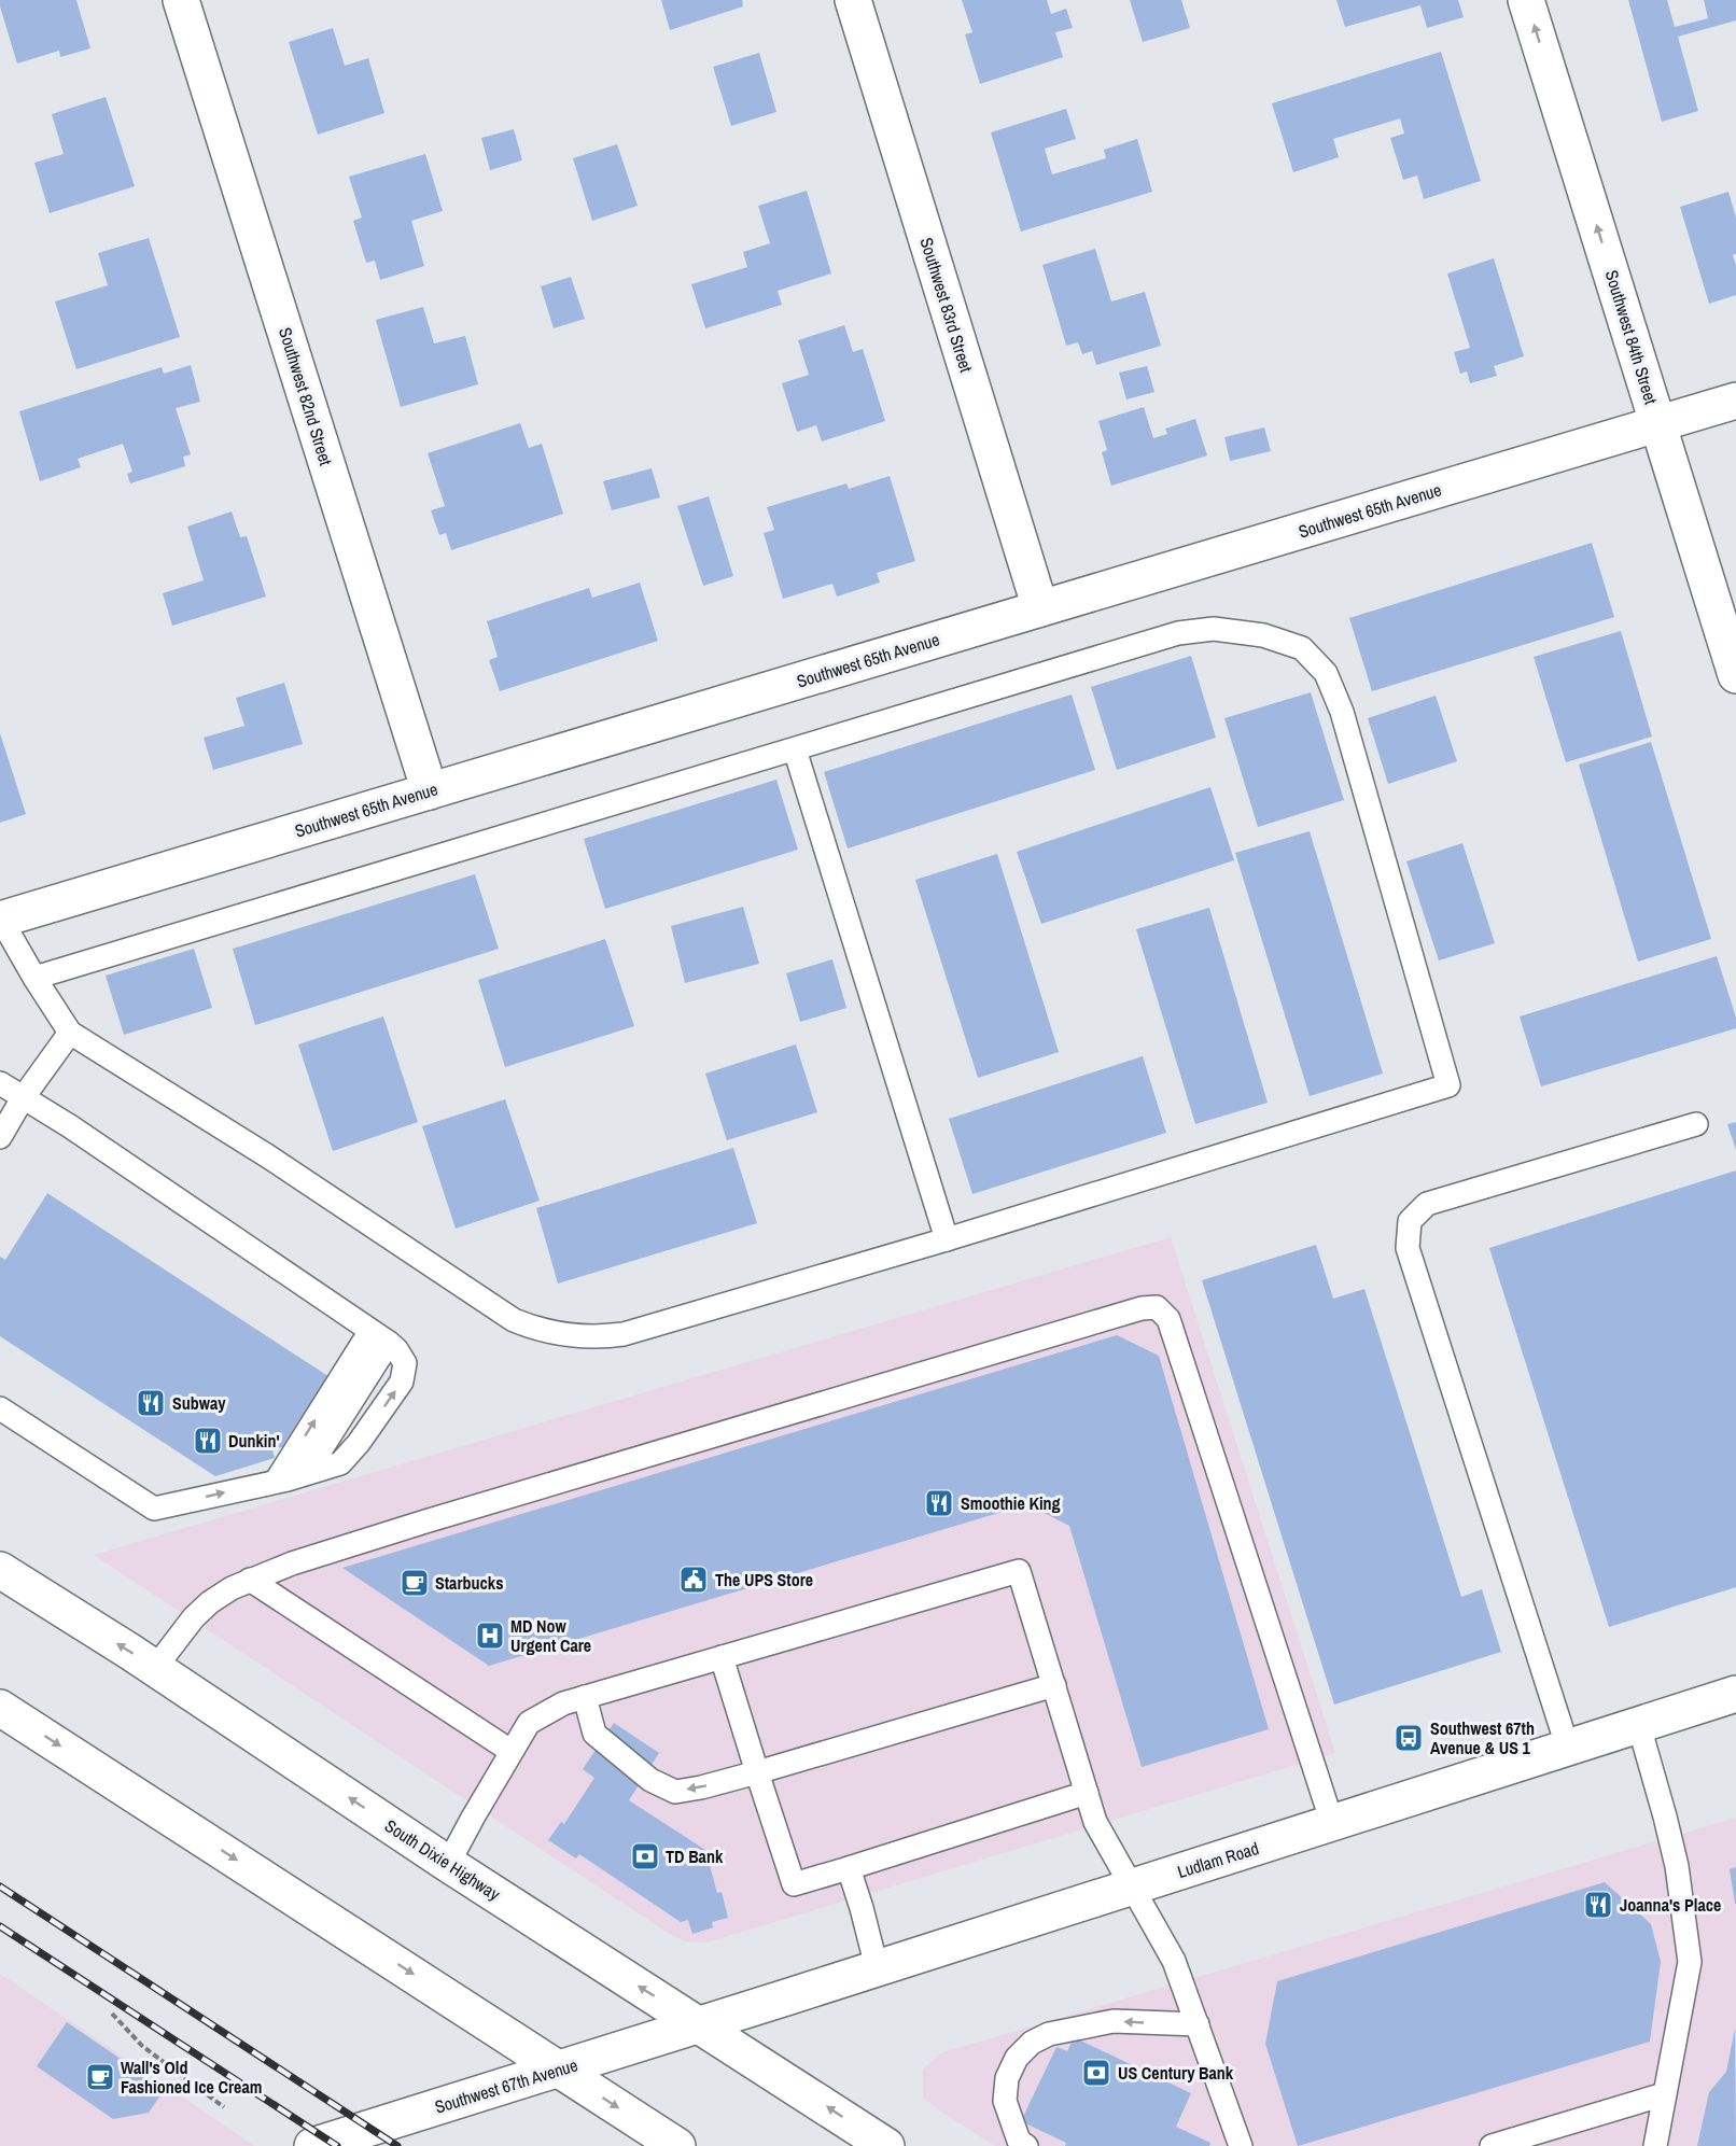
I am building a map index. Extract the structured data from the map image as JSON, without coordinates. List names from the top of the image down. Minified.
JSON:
{"streets":{"main road":["Southwest 83rd Street","Southwest 84th Street","Southwest 82nd Street","Southwest 65th Avenue","South Dixie Highway","Ludlam Road","Southwest 67th Avenue"]},"crossings":[["Southwest 83rd Street","Southwest 65th Avenue"],["Southwest 84th Street","Southwest 65th Avenue"],["Southwest 82nd Street","Southwest 65th Avenue"],["South Dixie Highway","Ludlam Road"],["South Dixie Highway","Southwest 67th Avenue"],["Ludlam Road","Southwest 67th Avenue"]],"one_way":["Southwest 84th Street"],"places":{"restaurant":["Subway","Dunkin'","Smoothie King","Joanna's Place"],"public building":["The UPS Store"],"cafe":["Starbucks","Wall's Old Fashioned Ice Cream"],"hospital":["MD Now Urgent Care"],"bus stop":["Southwest 67th Avenue & US 1"],"bank":["TD Bank","US Century Bank"]}}
